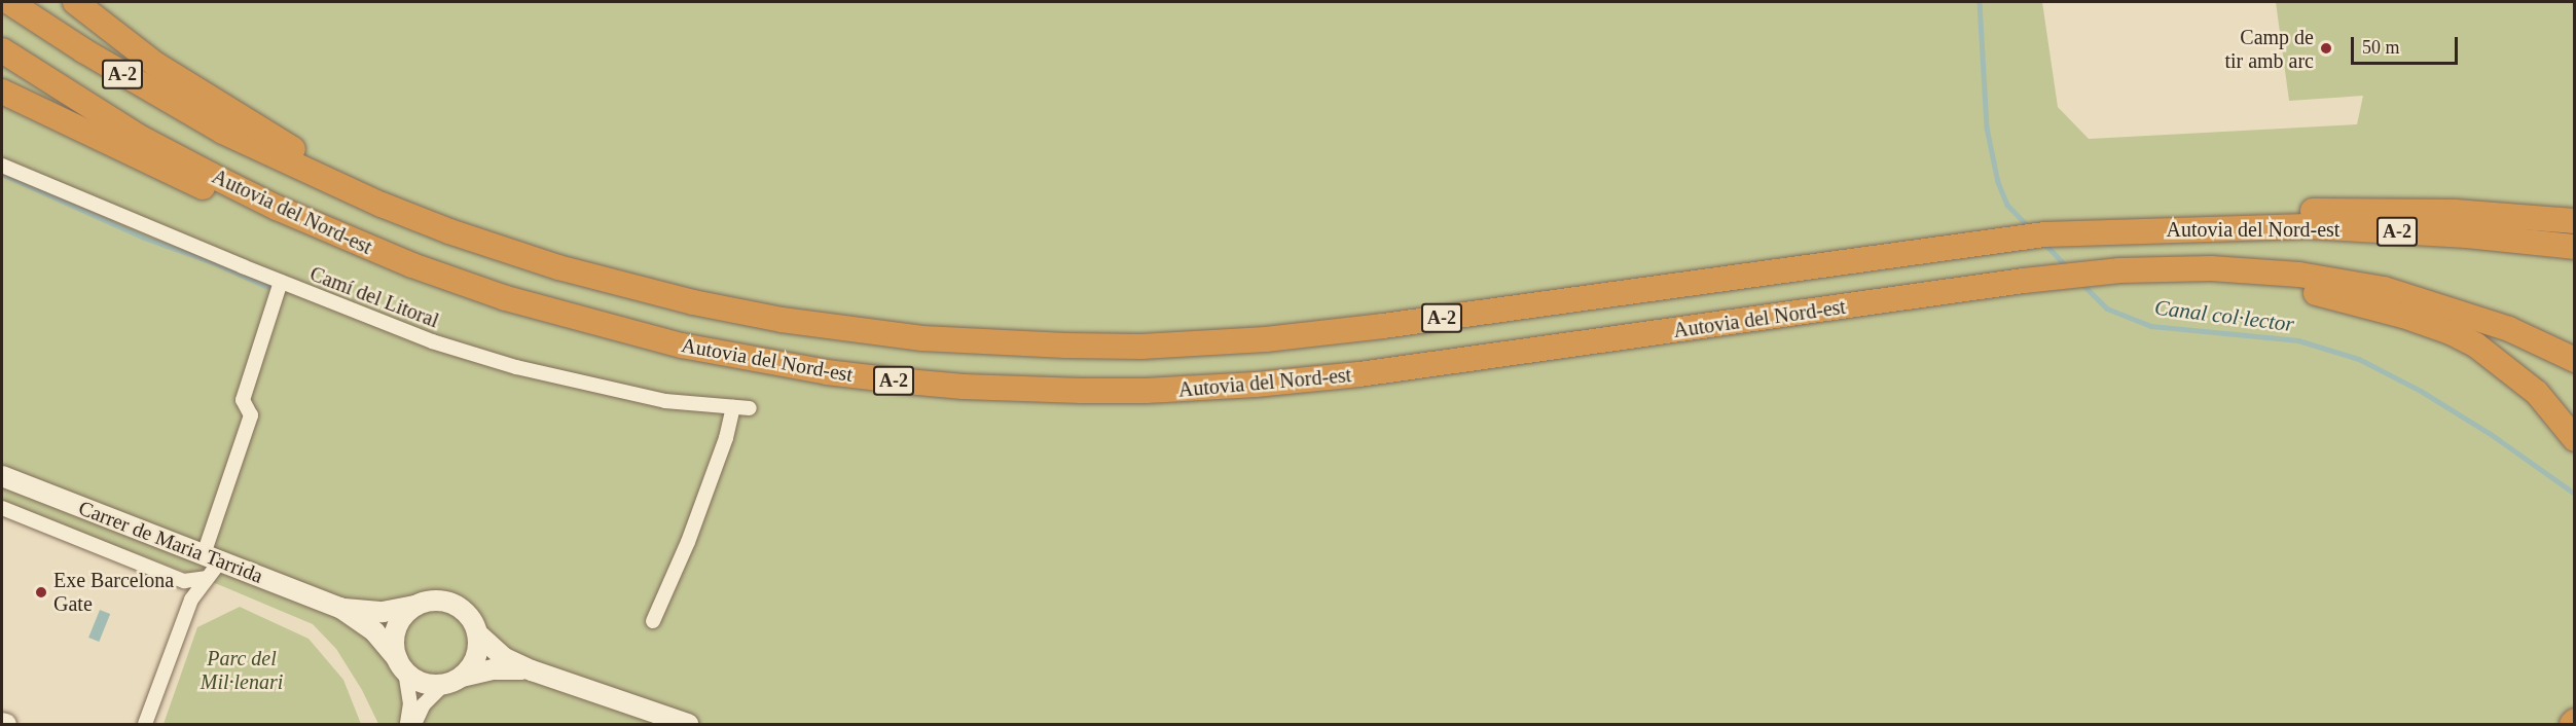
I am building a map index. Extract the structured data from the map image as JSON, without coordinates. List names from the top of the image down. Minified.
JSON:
{"streets":{"highway":["A-2","Autovia del Nord-est"],"main road":["Carrer de Maria Tarrida"],"street":["Camí del Litoral"]},"water":["Canal col·lector"],"parks":["Parc del Mil·lenari"],"places":["Camp de tir amb arc","Exe Barcelona Gate"],"scale_bar":"50 m"}
